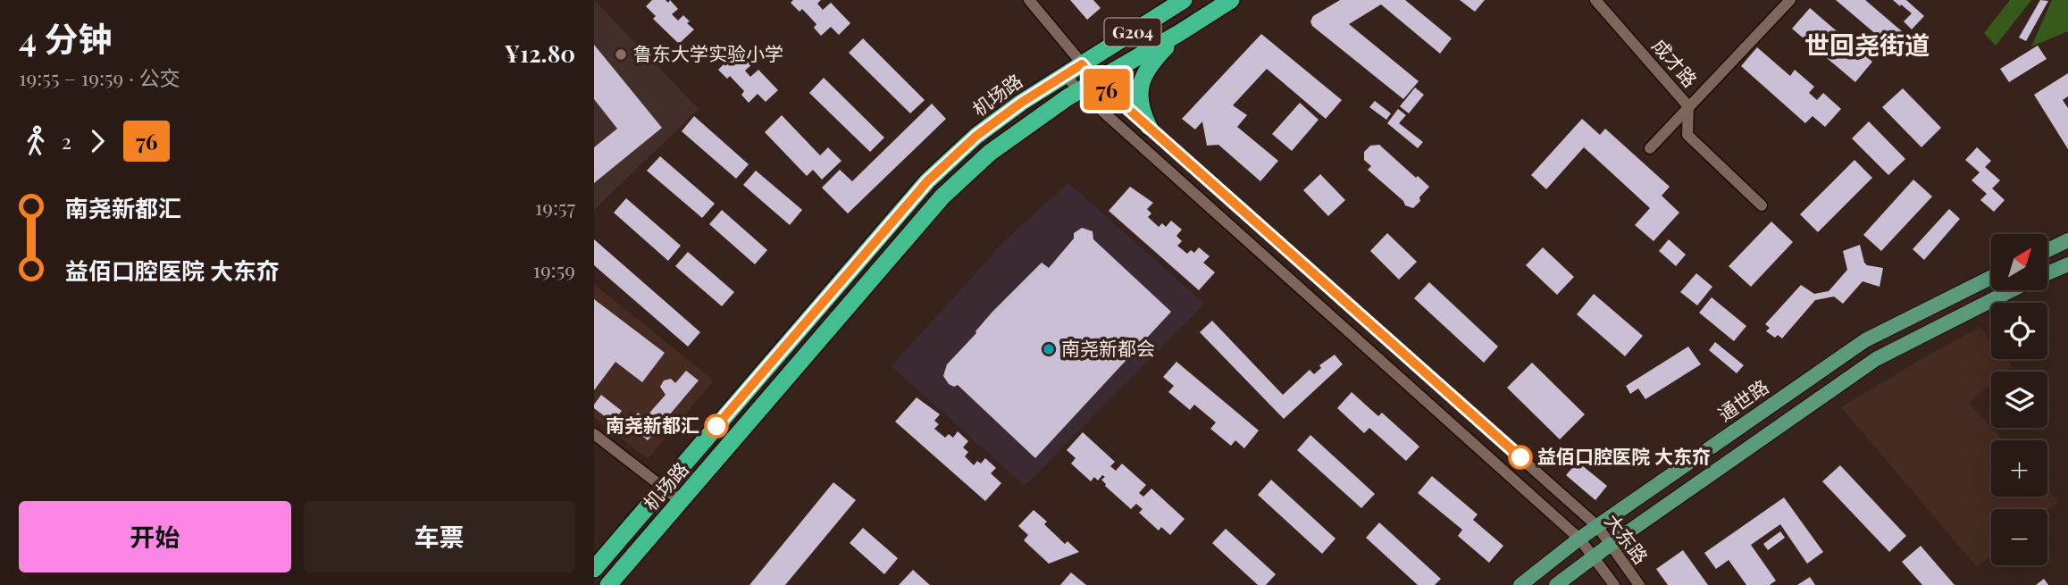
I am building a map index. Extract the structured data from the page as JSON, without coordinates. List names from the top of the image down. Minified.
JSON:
{"streets":{"highway":["G204","机场路"],"main road":["通世路"],"street":["成才路","大东路"]},"crossings":[["机场路","大东路"],["通世路","大东路"]],"districts":["世回尧街道"],"places":["鲁东大学实验小学","南尧新都会","南尧新都汇","益佰口腔医院 大东夼"],"lines":["bus line 76"],"north":"top right","page":{"heading":["4 分钟","19:55 – 19:59 · 公交","¥12.80"],"on_map":"76","legs":["2","76"],"list":[{"name":"南尧新都汇","value":"19:57"},{"name":"益佰口腔医院 大东夼","value":"19:59"}],"map_buttons":["+","−"],"buttons":["开始","车票"]}}
